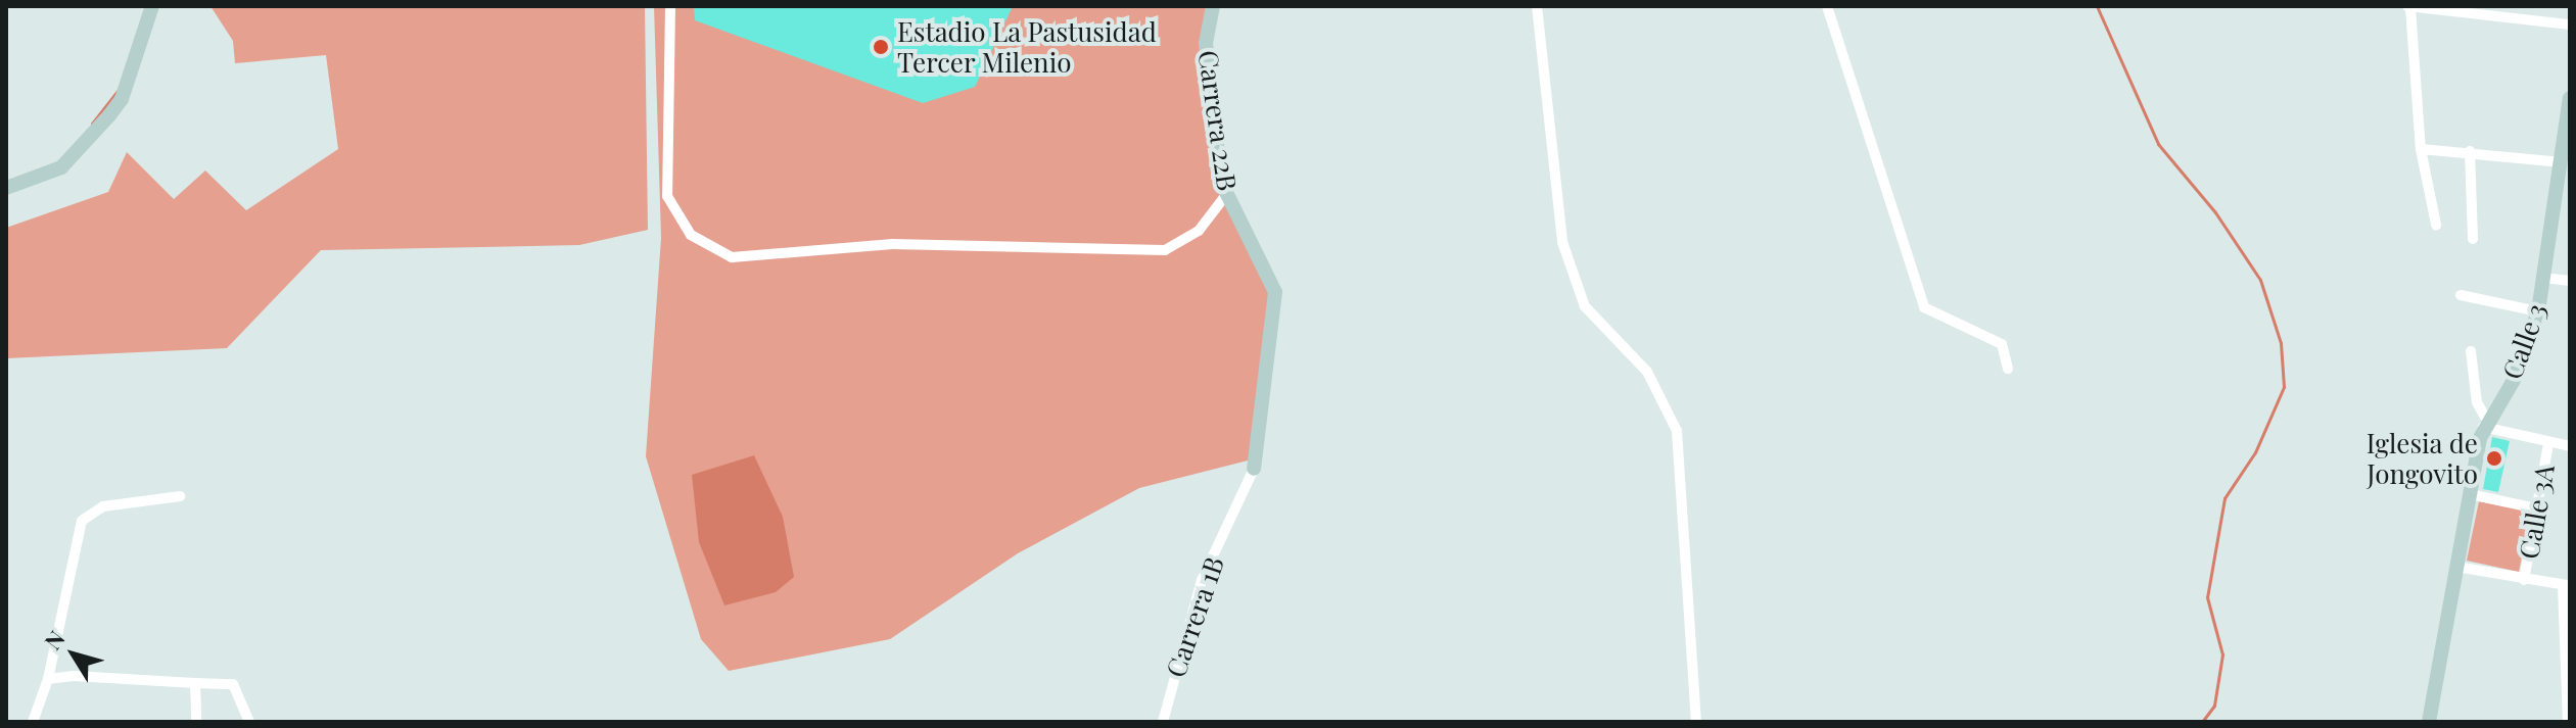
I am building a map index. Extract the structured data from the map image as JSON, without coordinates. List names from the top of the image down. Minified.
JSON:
{"streets":{"street":["Carrera 22B","Calle 3","Calle 3A","Carrera 1B"]},"crossings":[["Carrera 22B","Carrera 1B"]],"places":["Estadio La Pastusidad Tercer Milenio","Iglesia de Jongovito"],"north":"top left"}
